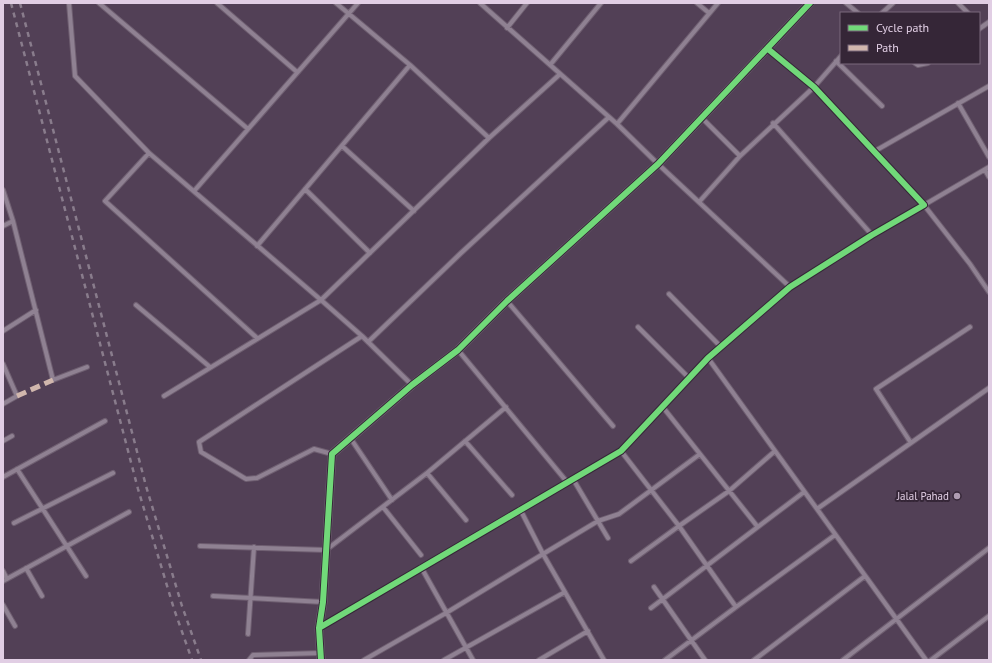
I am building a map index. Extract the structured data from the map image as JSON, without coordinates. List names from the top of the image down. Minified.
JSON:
{"places":["Jalal Pahad"],"legend":["Cycle path","Path"]}
